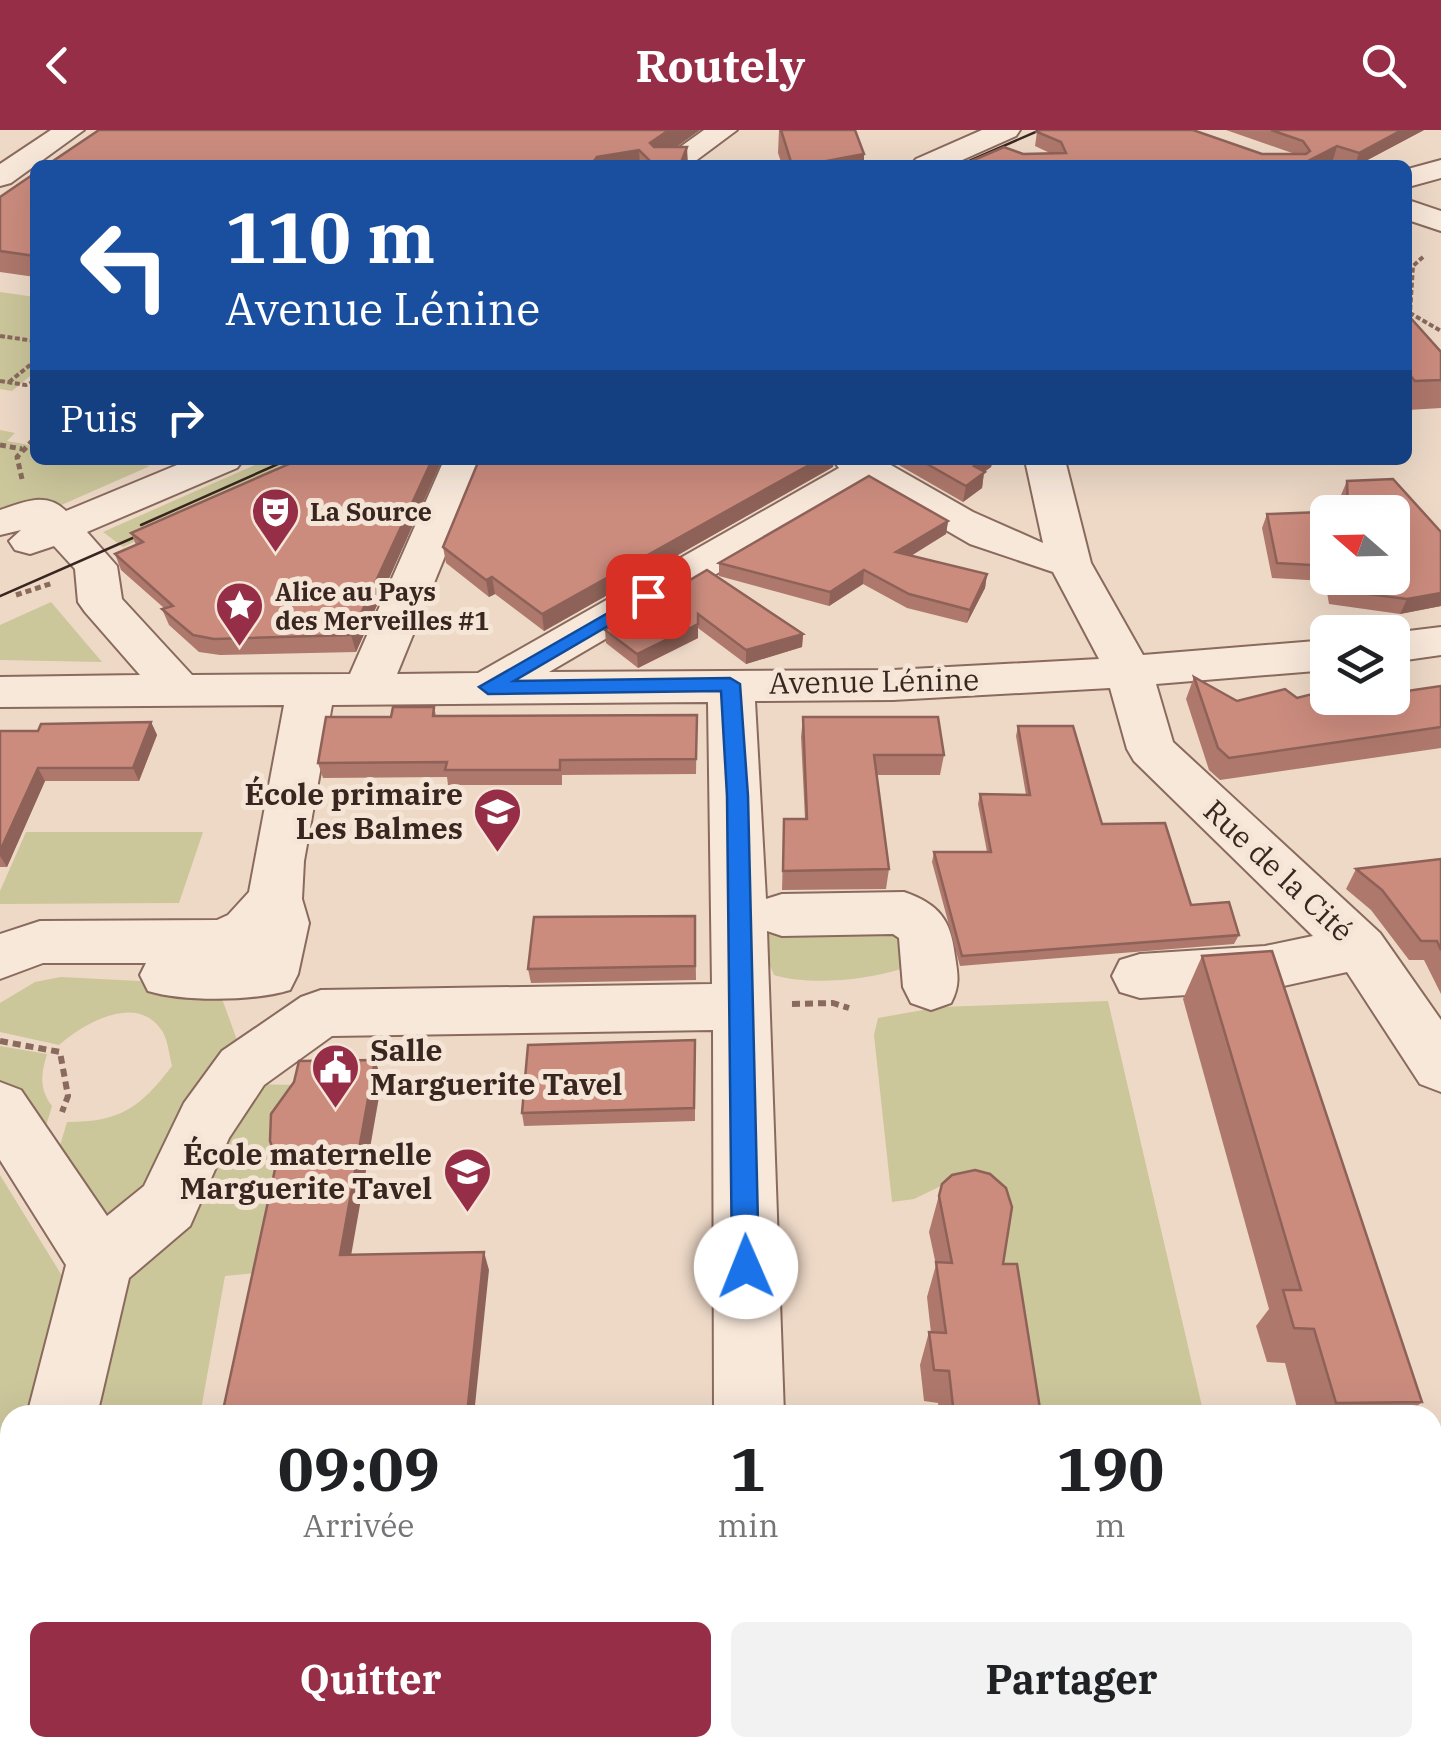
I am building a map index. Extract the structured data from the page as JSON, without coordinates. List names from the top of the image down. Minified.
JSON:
{"streets":{"street":["Avenue Lénine","Rue de la Cité"]},"crossings":[["Avenue Lénine","Rue de la Cité"]],"places":{"theatre":["La Source"],"place":["Alice au Pays des Merveilles #1"],"school or university":["École primaire Les Balmes","École maternelle Marguerite Tavel"],"public building":["Salle Marguerite Tavel"]},"north":"left","page":{"header":"Routely","turn":["110 m","Avenue Lénine"],"then":"Puis","eta":["09:09","Arrivée","1","min","190","m"],"buttons":["Quitter","Partager"]}}
